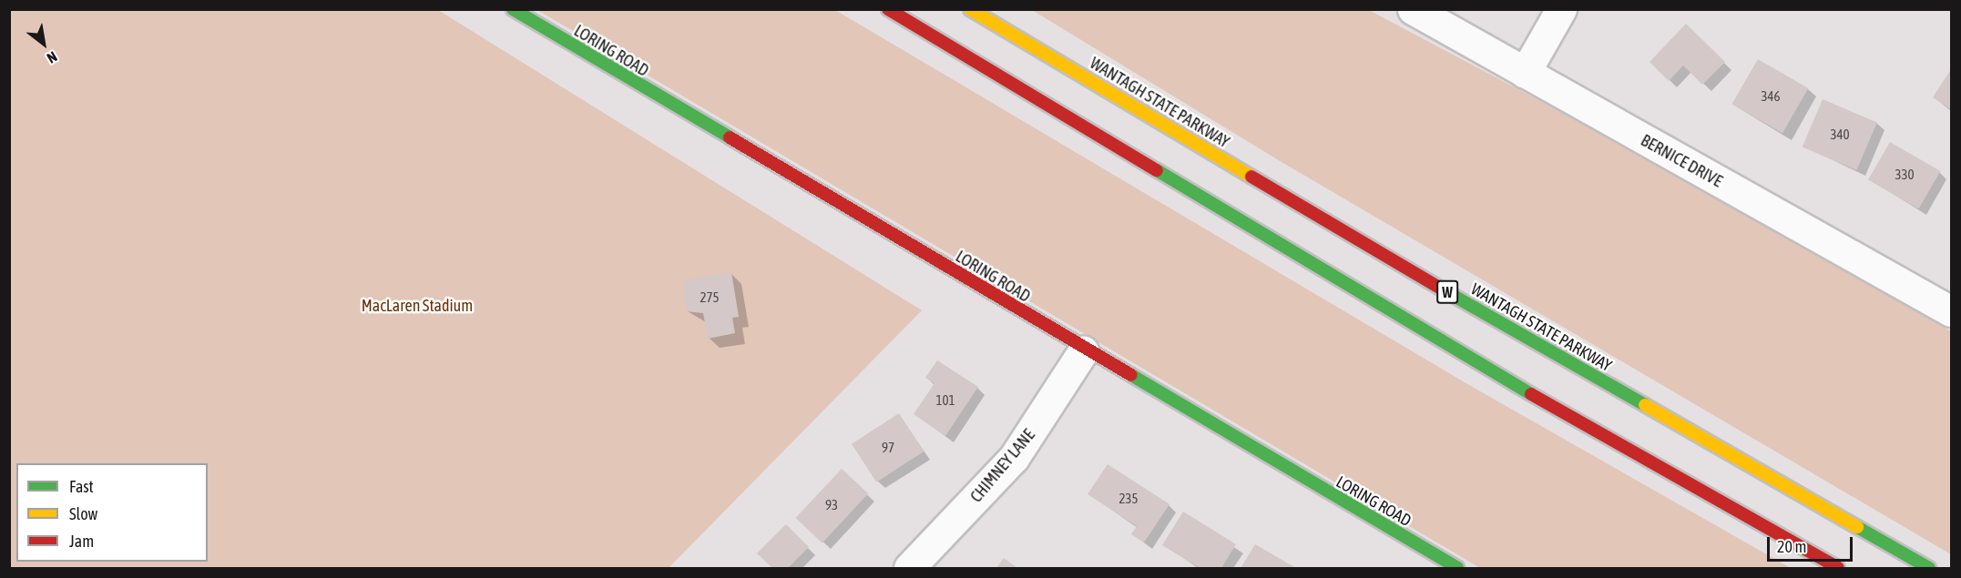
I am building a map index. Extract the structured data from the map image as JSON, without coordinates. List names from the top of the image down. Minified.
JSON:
{"streets":{"main road":["LORING ROAD","WANTAGH STATE PARKWAY","W"],"street":["BERNICE DRIVE","CHIMNEY LANE"]},"crossings":[["LORING ROAD","CHIMNEY LANE"]],"parks":["MacLaren Stadium"],"house_numbers":["346","340","330","275","101","97","235","93"],"legend":["Fast","Slow","Jam"],"scale_bar":"20 m","north":"bottom right"}
